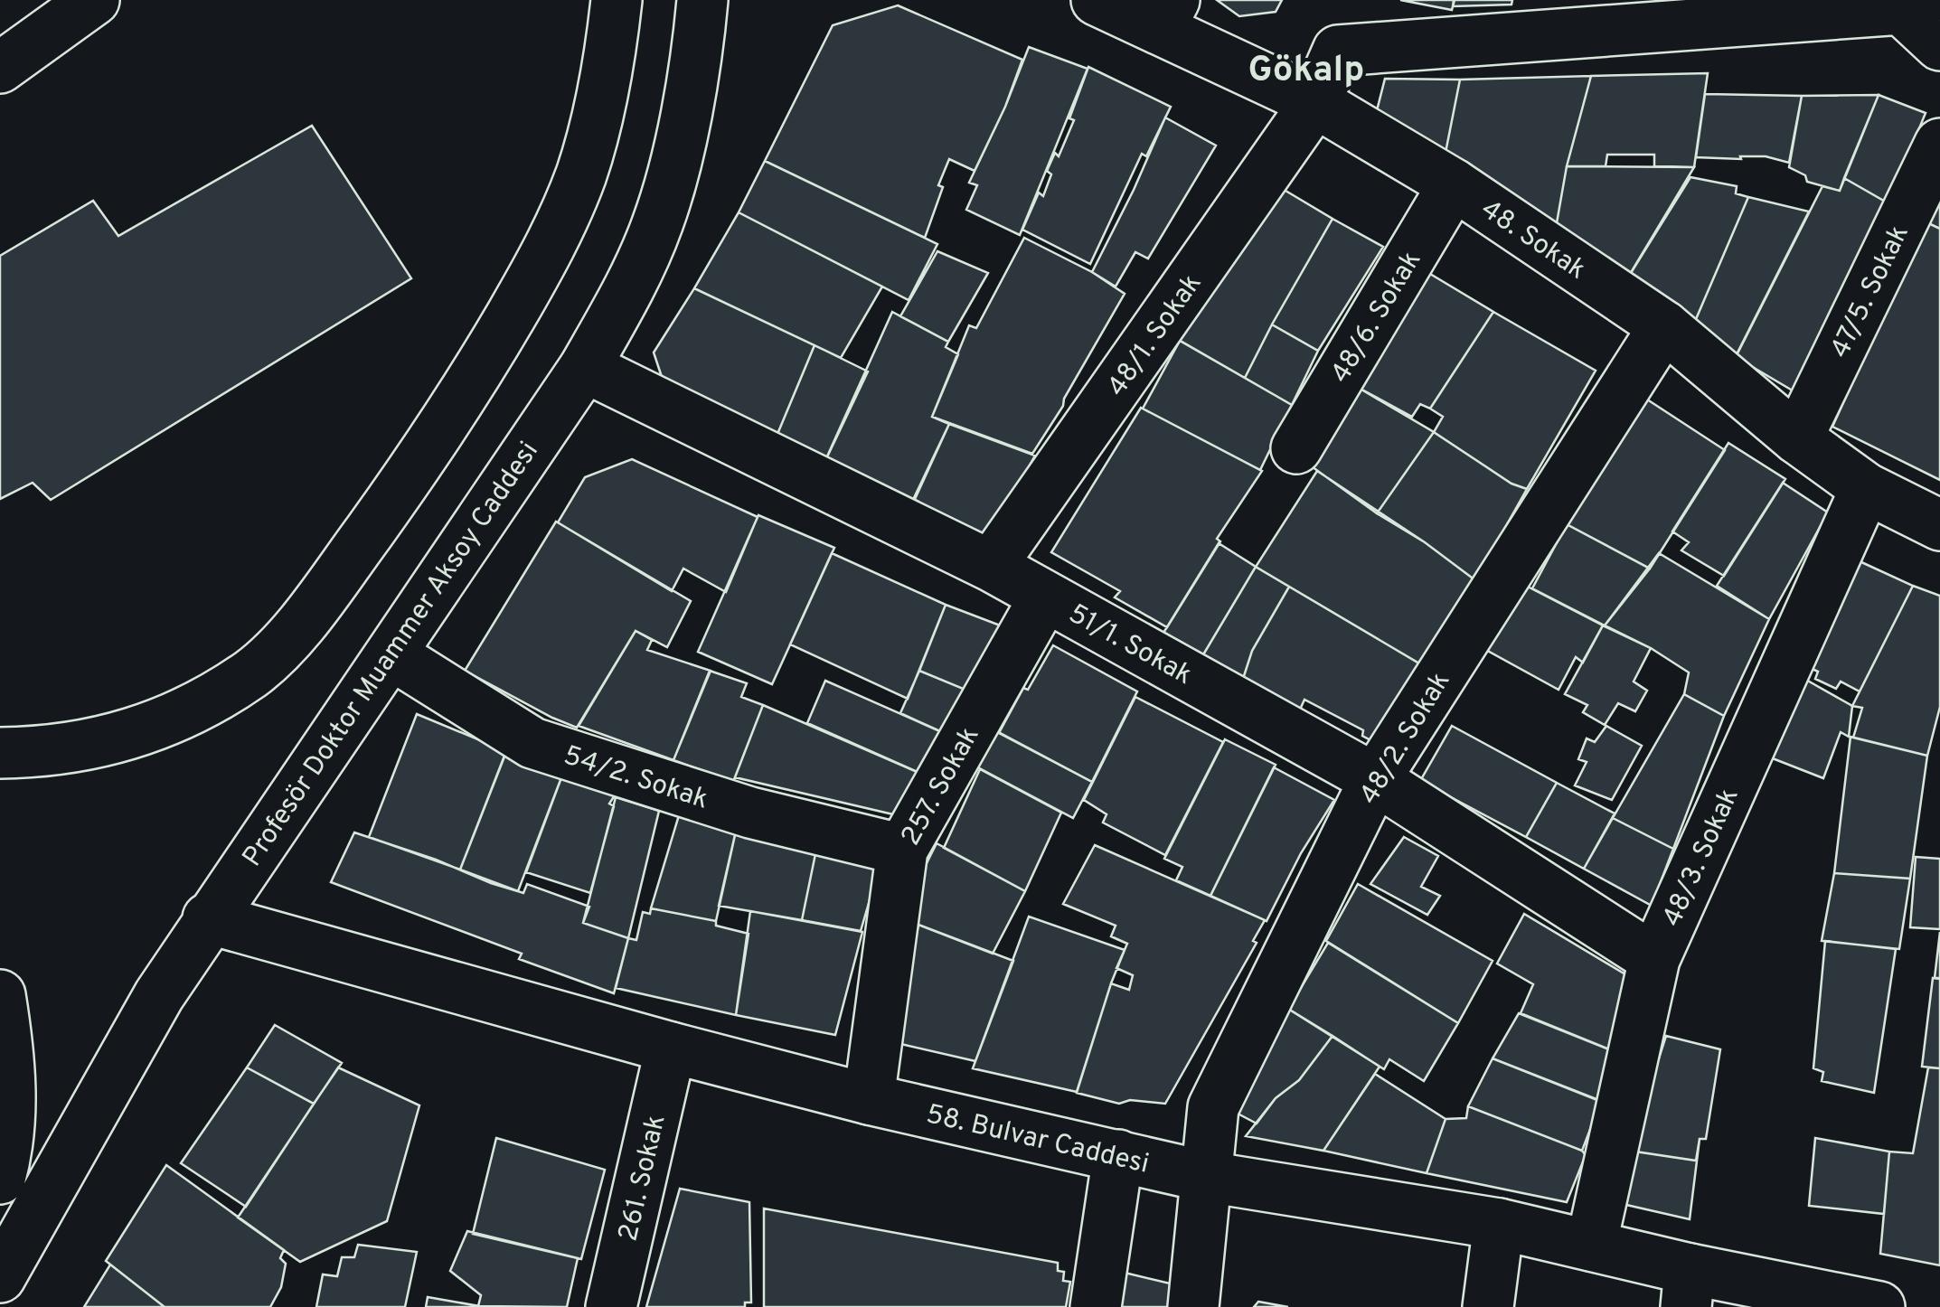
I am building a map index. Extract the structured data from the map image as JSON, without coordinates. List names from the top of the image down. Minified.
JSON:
{"streets":{"street":["48. Sokak","47/5. Sokak","48/6. Sokak","48/1. Sokak","51/1. Sokak","Profesör Doktor Muammer Aksoy Caddesi","48/2. Sokak","54/2. Sokak","257. Sokak","48/3. Sokak","58. Bulvar Caddesi","261. Sokak"]},"crossings":[["48. Sokak","47/5. Sokak"],["48. Sokak","48/6. Sokak"],["48. Sokak","48/1. Sokak"],["48. Sokak","48/2. Sokak"],["48. Sokak","48/3. Sokak"],["48/1. Sokak","51/1. Sokak"],["51/1. Sokak","Profesör Doktor Muammer Aksoy Caddesi"],["51/1. Sokak","48/2. Sokak"],["51/1. Sokak","257. Sokak"],["51/1. Sokak","48/3. Sokak"],["Profesör Doktor Muammer Aksoy Caddesi","54/2. Sokak"],["Profesör Doktor Muammer Aksoy Caddesi","58. Bulvar Caddesi"],["48/2. Sokak","58. Bulvar Caddesi"],["54/2. Sokak","257. Sokak"],["257. Sokak","58. Bulvar Caddesi"],["48/3. Sokak","58. Bulvar Caddesi"],["58. Bulvar Caddesi","261. Sokak"]],"districts":["Gökalp"]}
